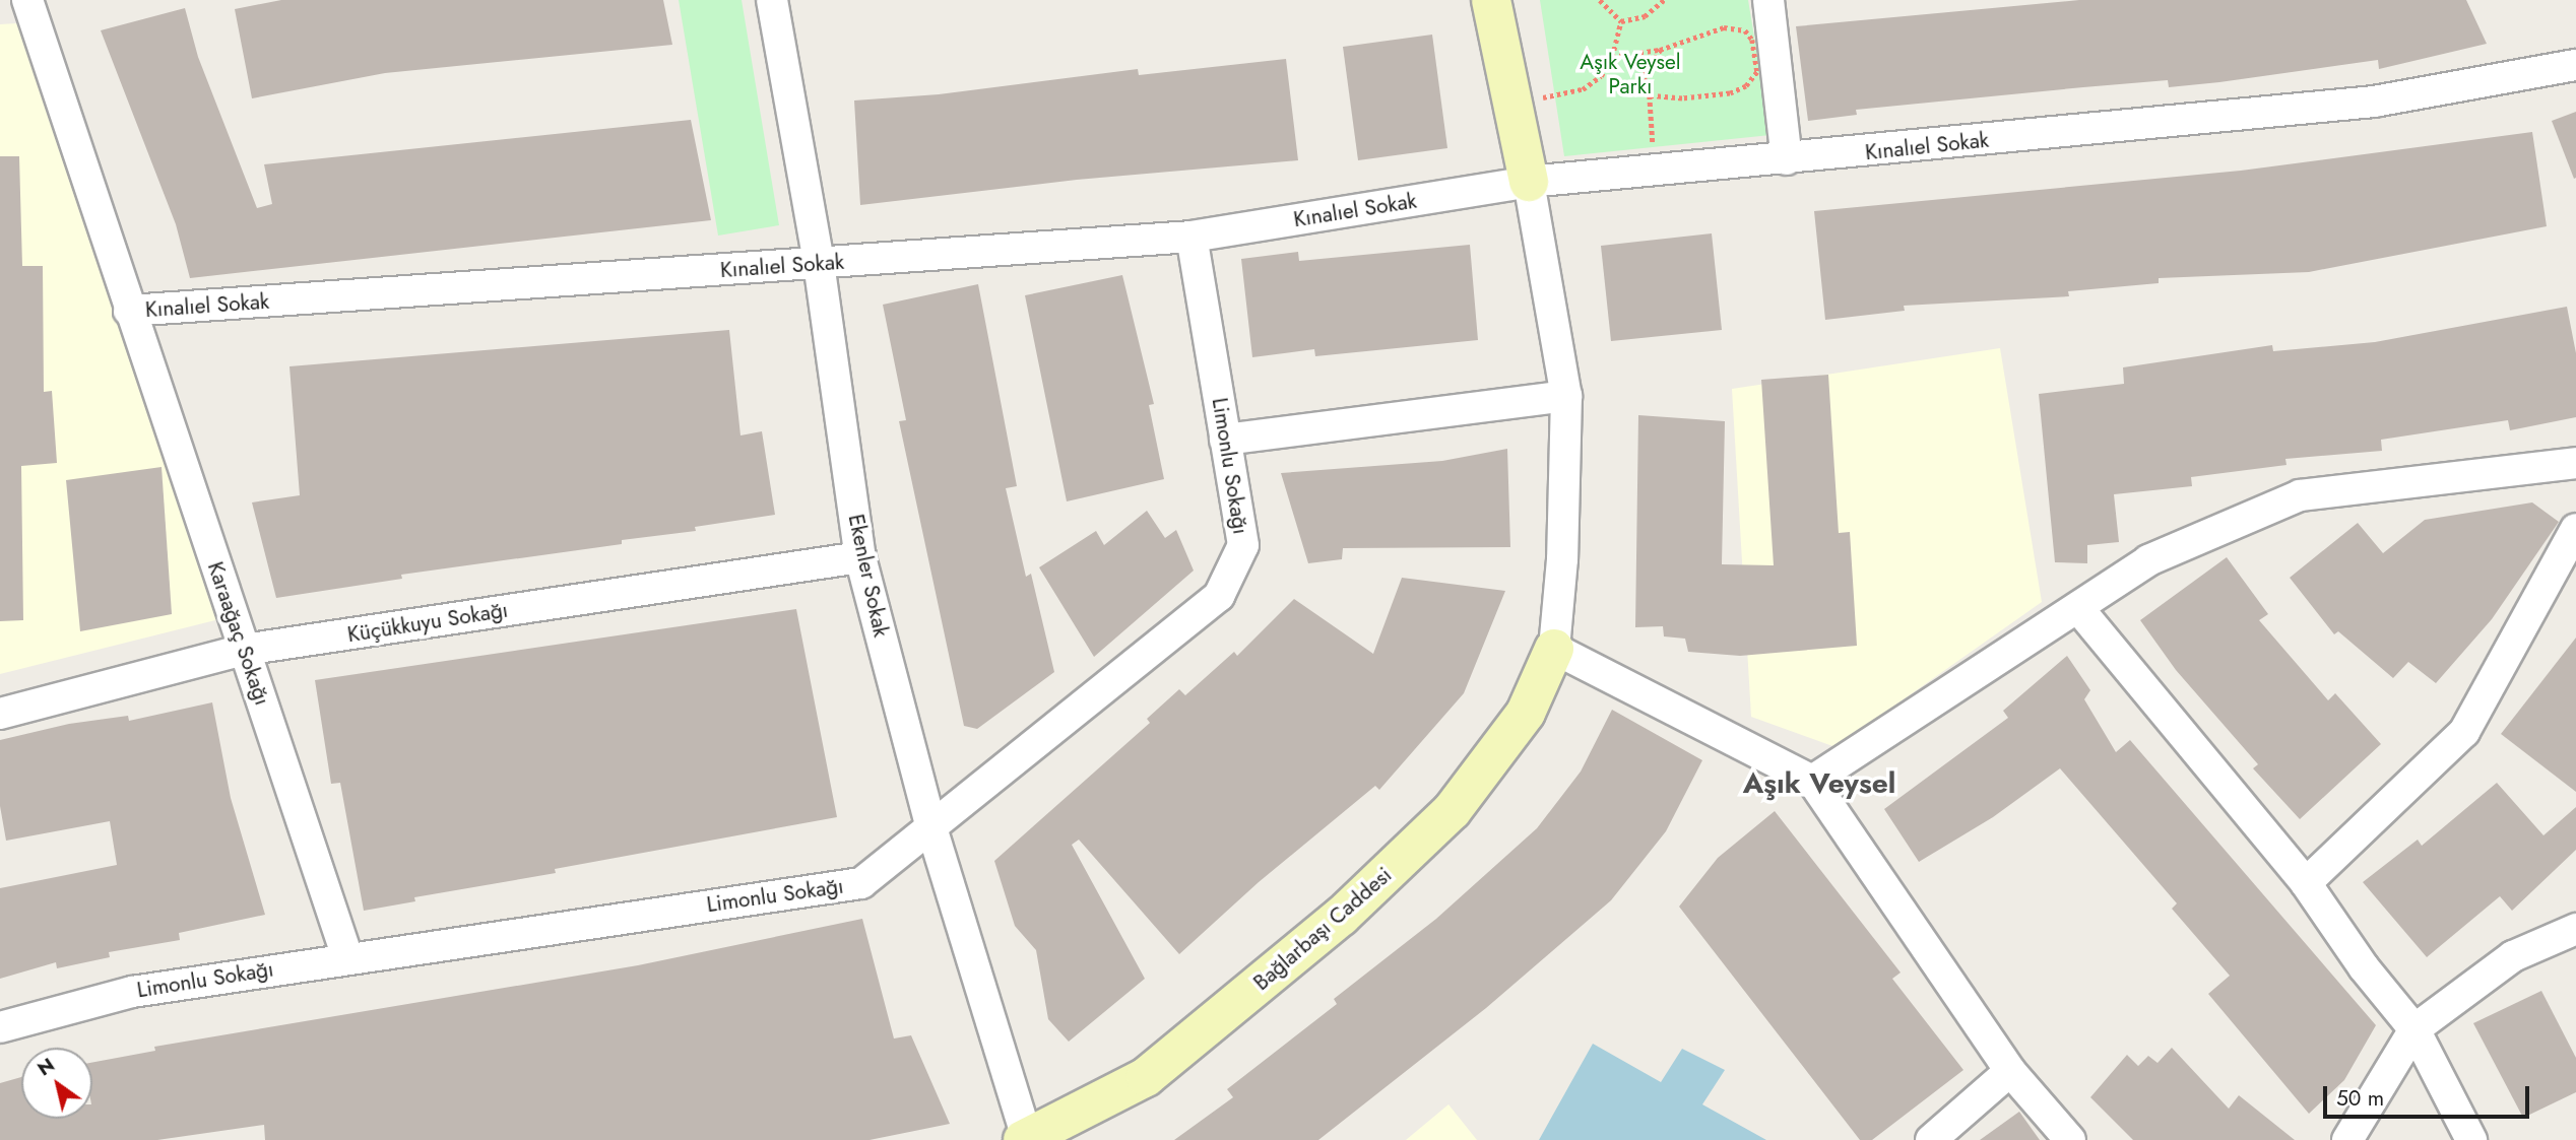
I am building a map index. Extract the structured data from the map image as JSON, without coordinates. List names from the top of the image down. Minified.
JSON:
{"streets":{"street":["Kınalıel Sokak","Limonlu Sokağı","Ekenler Sokak","Küçükkuyu Sokağı","Karaağaç Sokağı","Bağlarbaşı Caddesi"]},"crossings":[["Kınalıel Sokak","Limonlu Sokağı"],["Kınalıel Sokak","Ekenler Sokak"],["Kınalıel Sokak","Karaağaç Sokağı"],["Limonlu Sokağı","Ekenler Sokak"],["Limonlu Sokağı","Karaağaç Sokağı"],["Ekenler Sokak","Küçükkuyu Sokağı"],["Ekenler Sokak","Bağlarbaşı Caddesi"],["Küçükkuyu Sokağı","Karaağaç Sokağı"]],"districts":["Aşık Veysel"],"parks":["Aşık Veysel Parkı"],"scale_bar":"50 m","north":"top left"}
